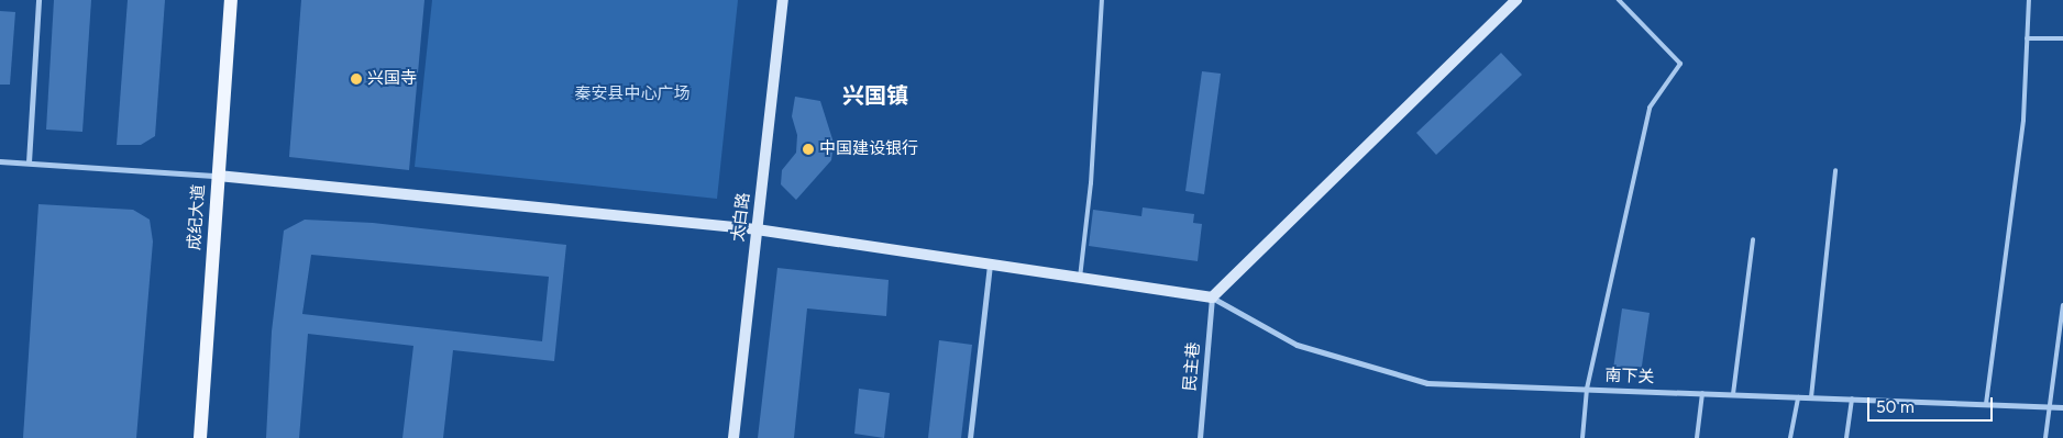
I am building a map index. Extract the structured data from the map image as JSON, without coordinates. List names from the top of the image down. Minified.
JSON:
{"streets":{"main road":["成纪大道","太白路"],"street":["民主巷","南下关"]},"crossings":[["民主巷","南下关"]],"districts":["兴国镇"],"parks":["秦安县中心广场"],"places":["兴国寺","中国建设银行"],"scale_bar":"50 m"}
